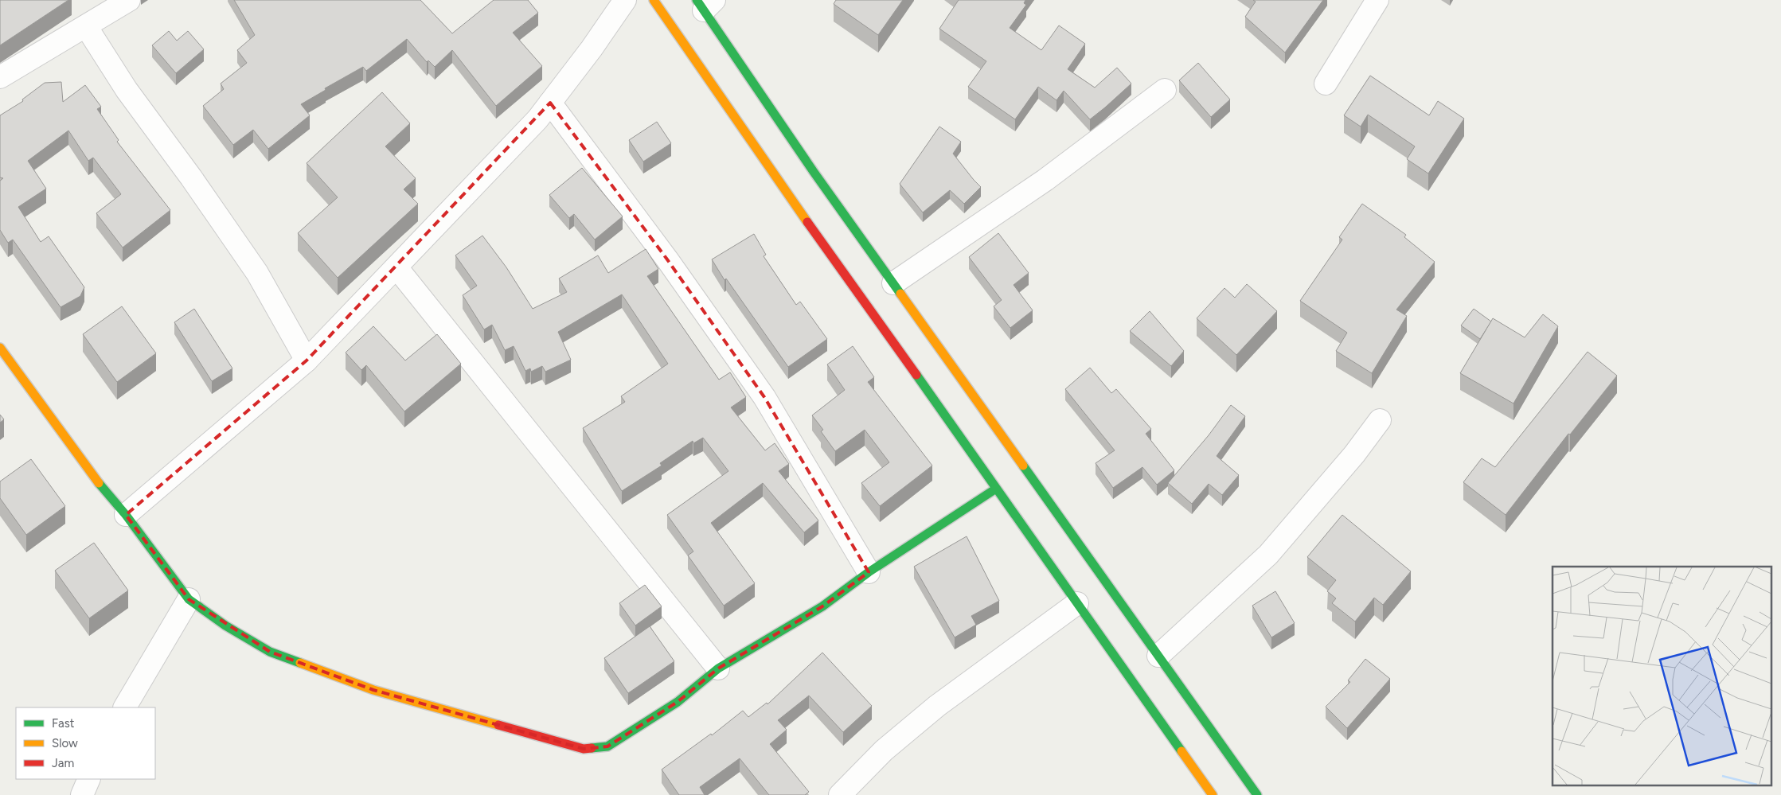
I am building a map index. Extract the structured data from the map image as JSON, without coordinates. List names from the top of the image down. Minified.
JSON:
{"legend":["Fast","Slow","Jam"]}
